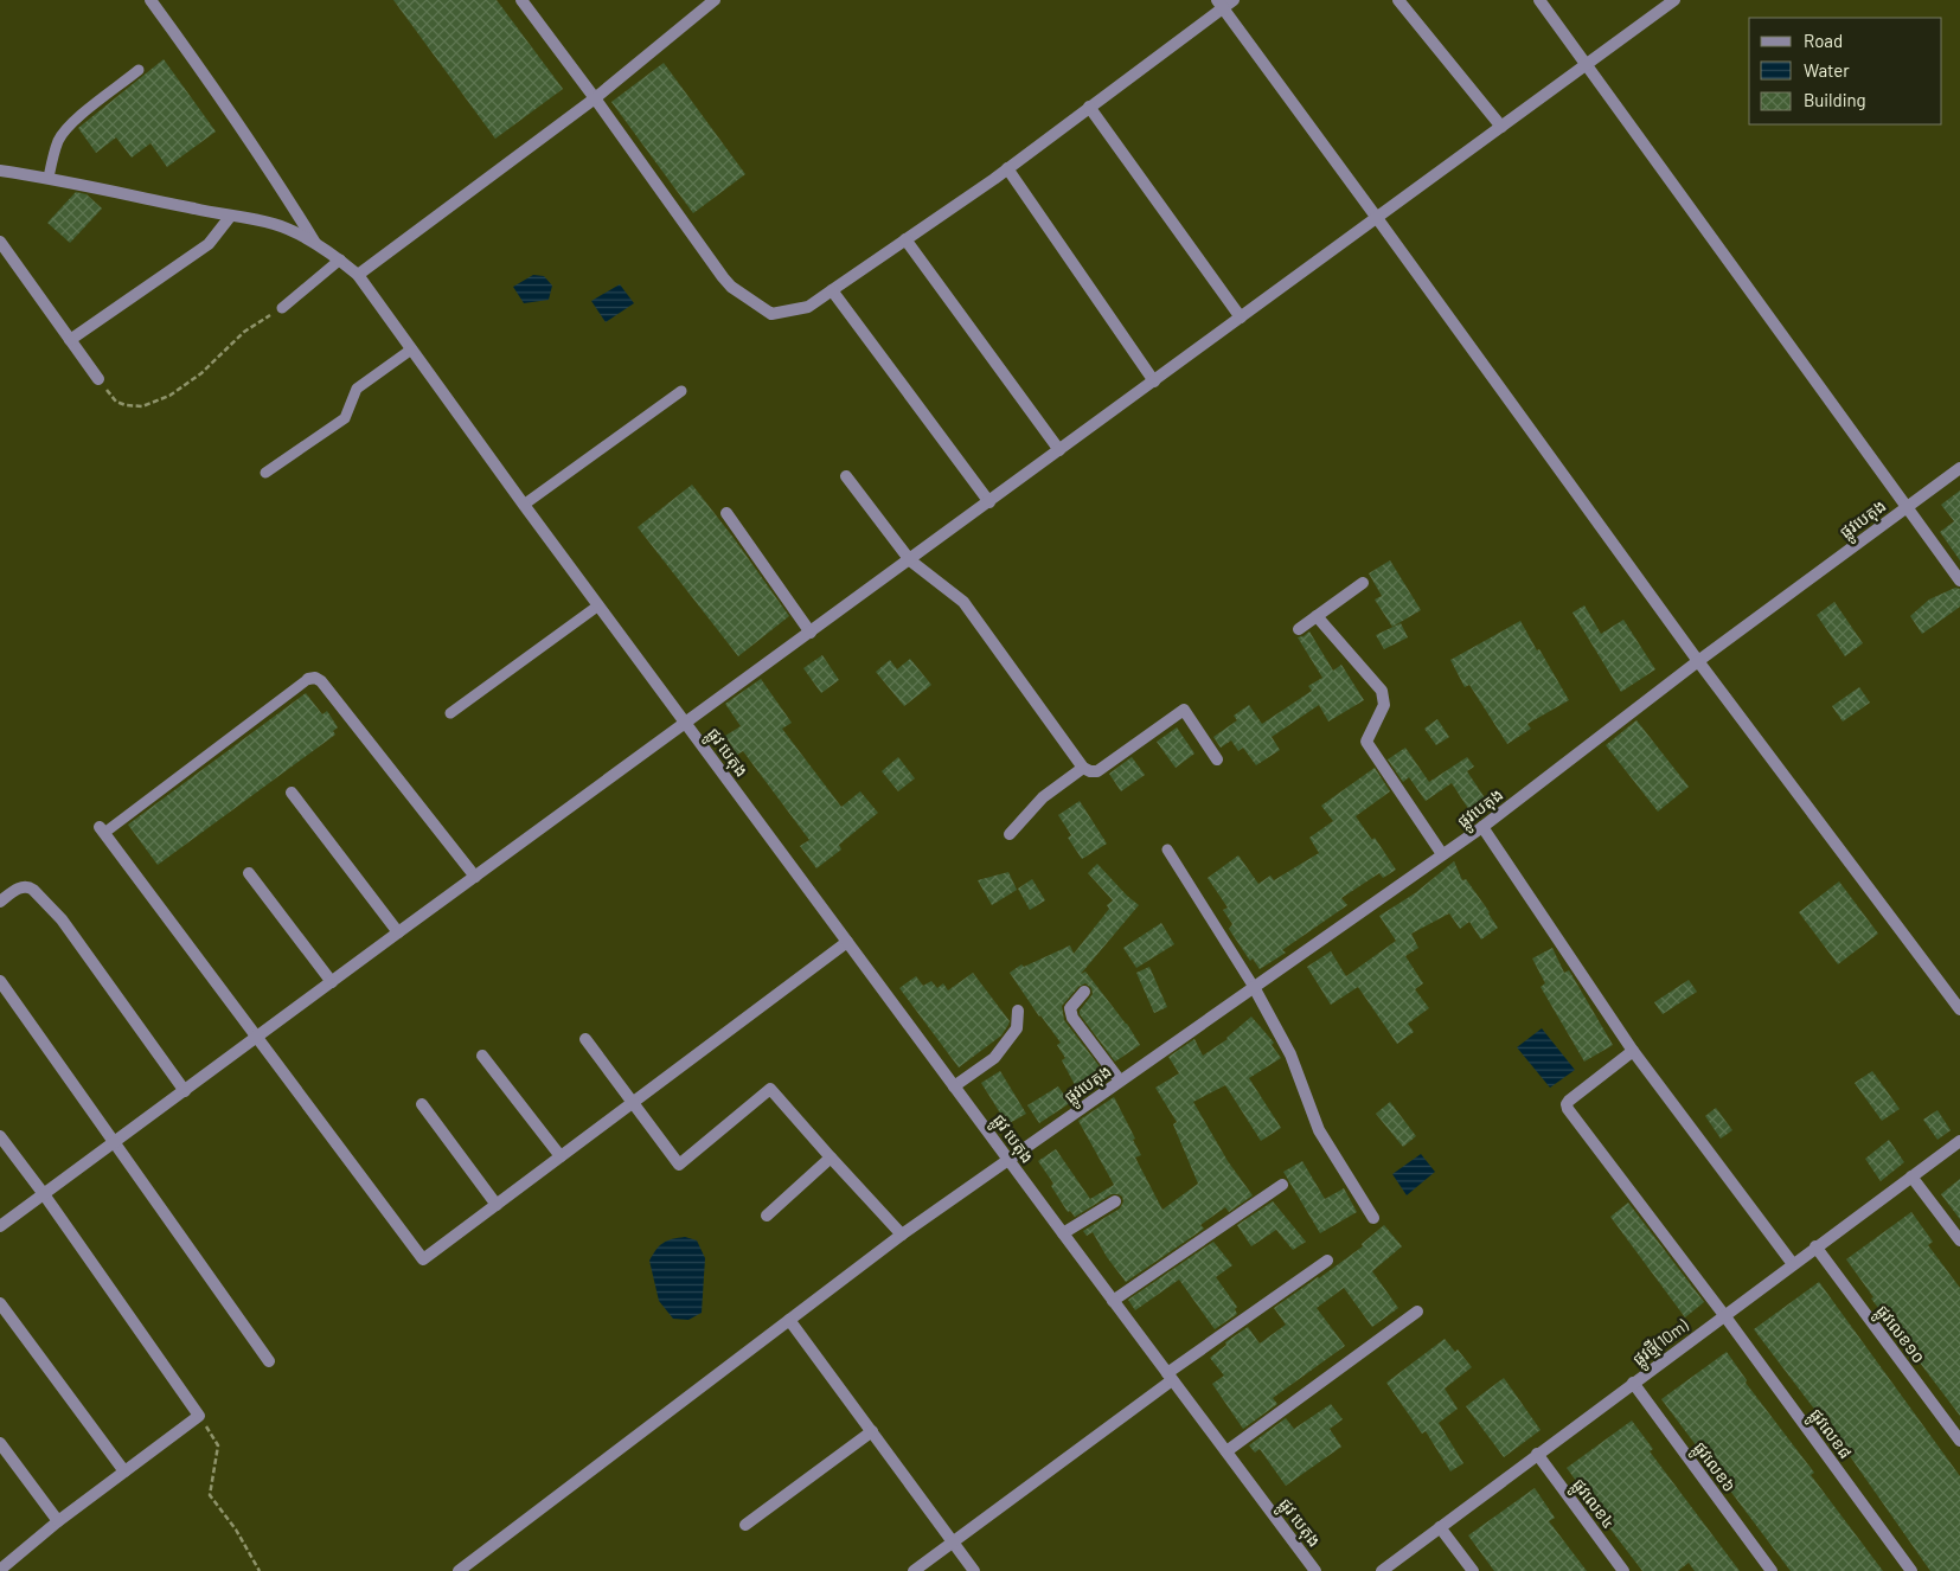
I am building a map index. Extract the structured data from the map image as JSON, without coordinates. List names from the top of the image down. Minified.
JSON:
{"streets":{"street":["ផ្លូវបេតុង","ផ្លូវ បេតុង","ផ្លូវលេខ១០","ផ្លូវថ្មី(10m)","ផ្លូវលេខ៨","ផ្លូវលេខ៦","ផ្លូវលេខ៤"]},"crossings":[["ផ្លូវបេតុង","ផ្លូវ បេតុង"],["ផ្លូវលេខ១០","ផ្លូវថ្មី(10m)"],["ផ្លូវថ្មី(10m)","ផ្លូវលេខ៨"],["ផ្លូវថ្មី(10m)","ផ្លូវលេខ៦"],["ផ្លូវថ្មី(10m)","ផ្លូវលេខ៤"]],"legend":["Road","Water","Building"]}
